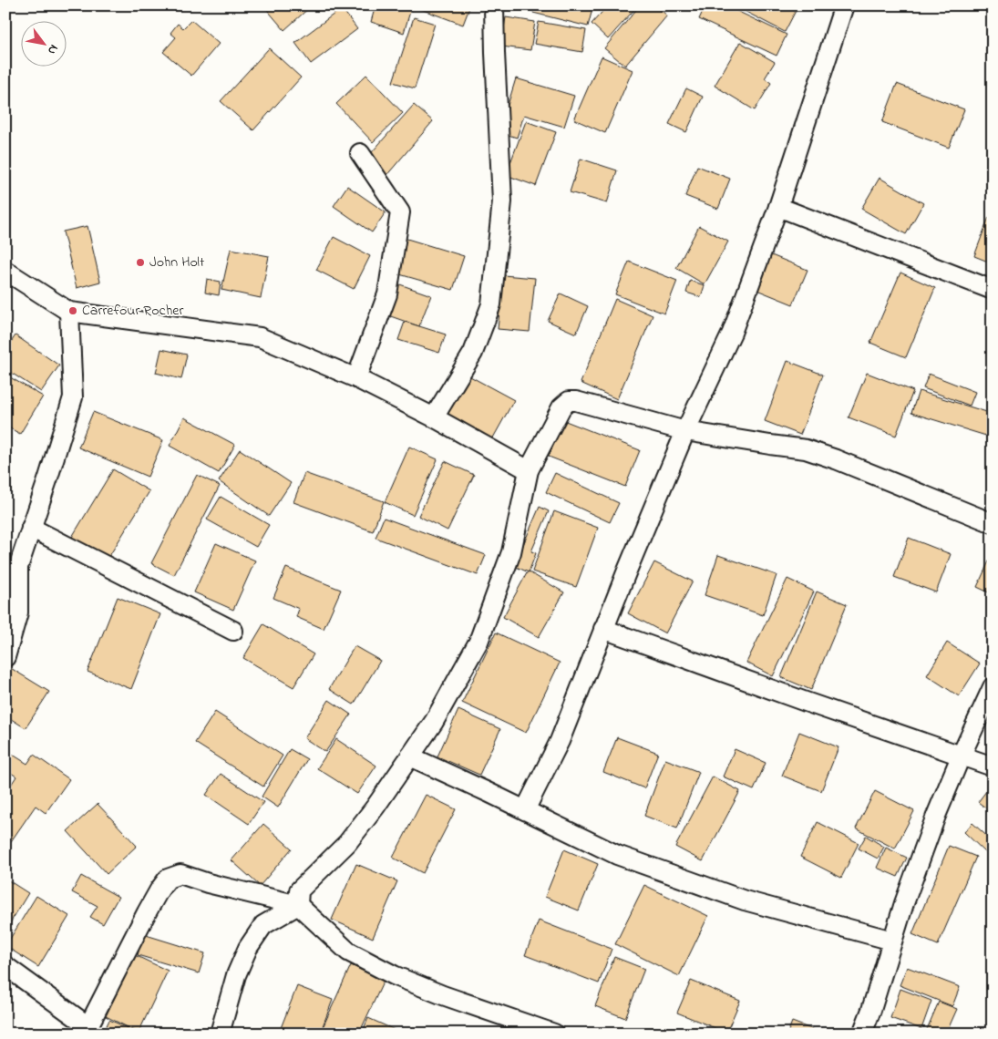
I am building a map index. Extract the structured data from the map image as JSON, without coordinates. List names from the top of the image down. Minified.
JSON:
{"places":["John Holt","Carrefour Rocher"],"north":"bottom right"}
